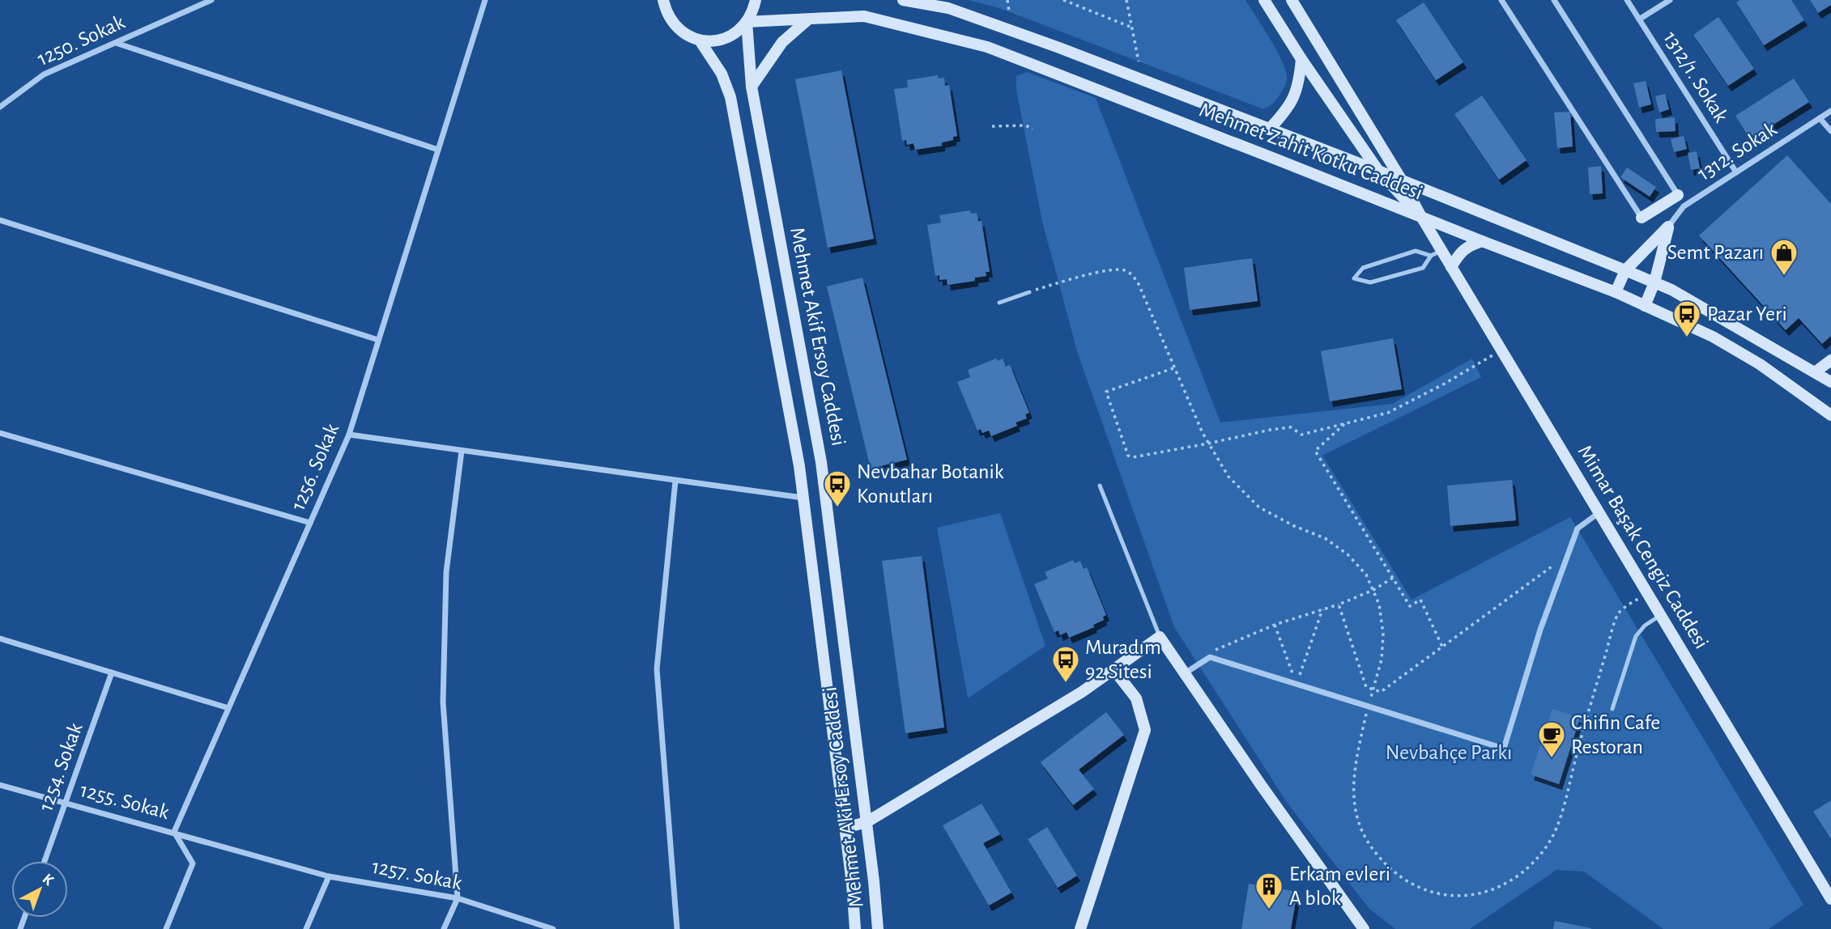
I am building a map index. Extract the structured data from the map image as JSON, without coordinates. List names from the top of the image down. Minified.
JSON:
{"streets":{"main road":["Mehmet Zahit Kotku Caddesi","Mehmet Akif Ersoy Caddesi","Mimar Başak Cengiz Caddesi"],"street":["1250. Sokak","1312/1. Sokak","1312. Sokak","1256. Sokak","1254. Sokak","1255. Sokak","1257. Sokak"]},"crossings":[["1312/1. Sokak","1312. Sokak"],["Mehmet Zahit Kotku Caddesi","Mehmet Akif Ersoy Caddesi"],["Mehmet Zahit Kotku Caddesi","Mimar Başak Cengiz Caddesi"],["1256. Sokak","1255. Sokak"],["1254. Sokak","1255. Sokak"],["1255. Sokak","1257. Sokak"]],"parks":["Nevbahçe Parkı"],"places":{"shop":["Semt Pazarı"],"bus stop":["Pazar Yeri","Nevbahar Botanik Konutları","Muradım 92 Sitesi"],"cafe":["Chifin Cafe Restoran"],"building":["Erkam evleri A blok"]},"north":"top right"}
